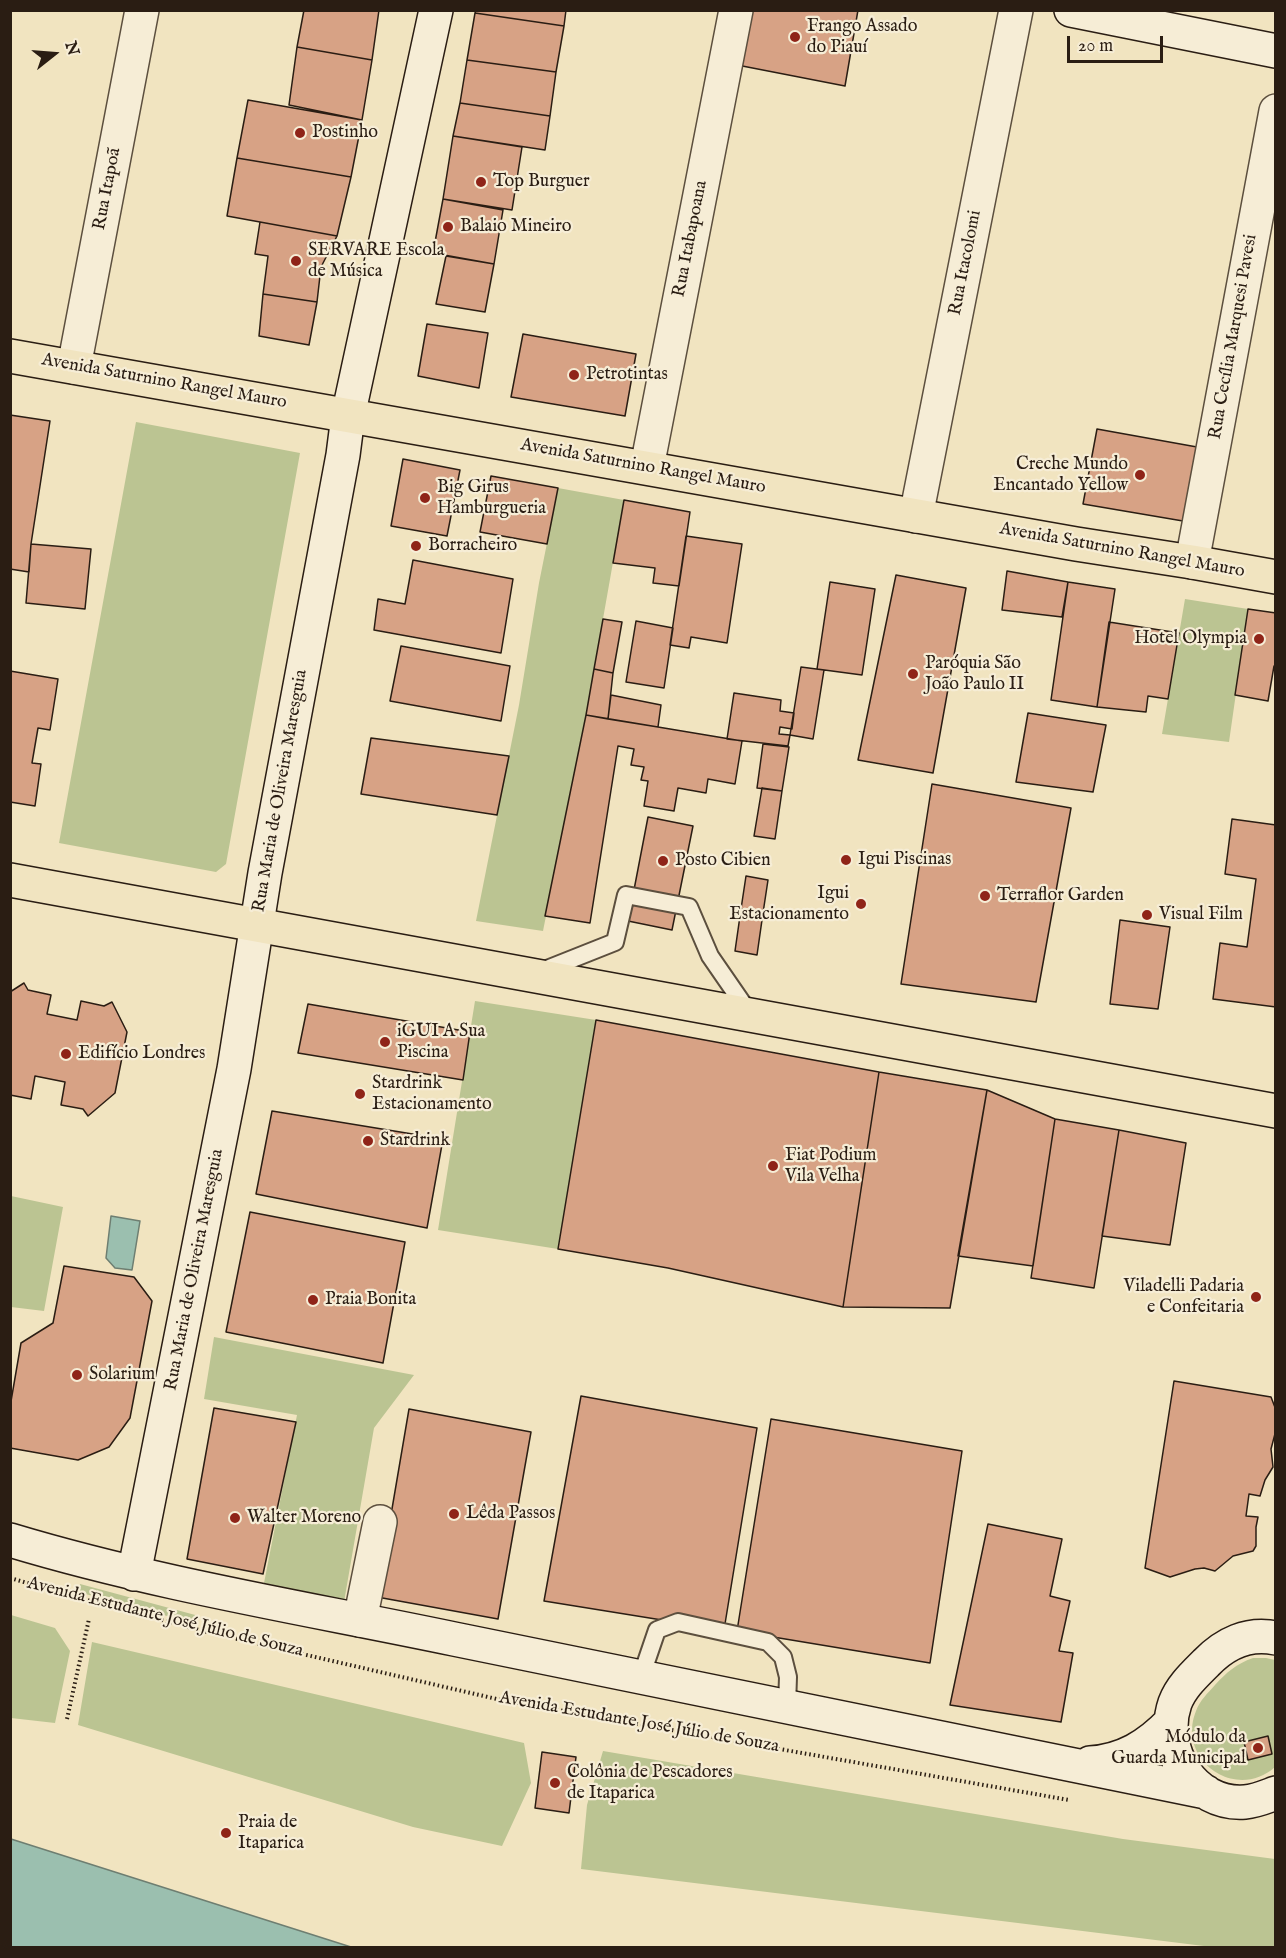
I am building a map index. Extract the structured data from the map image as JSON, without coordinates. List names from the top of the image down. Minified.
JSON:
{"streets":{"main road":["Avenida Saturnino Rangel Mauro"],"street":["Rua Itapoã","Rua Itabapoana","Rua Itacolomi","Rua Cecília Marquesi Pavesi","Rua Maria de Oliveira Maresguia","Avenida Estudante José Júlio de Souza"]},"crossings":[["Rua Itapoã","Avenida Saturnino Rangel Mauro"],["Rua Itabapoana","Avenida Saturnino Rangel Mauro"],["Rua Itacolomi","Avenida Saturnino Rangel Mauro"],["Rua Cecília Marquesi Pavesi","Avenida Saturnino Rangel Mauro"],["Avenida Saturnino Rangel Mauro","Rua Maria de Oliveira Maresguia"],["Rua Maria de Oliveira Maresguia","Avenida Estudante José Júlio de Souza"]],"places":["Frango Assado do Piauí","Postinho","Top Burguer","Balaio Mineiro","SERVARE Escola de Música","Petrotintas","Creche Mundo Encantado Yellow","Big Girus Hamburgueria","Borracheiro","Hotel Olympia","Paróquia São João Paulo II","Igui Piscinas","Posto Cibien","Terraflor Garden","Igui Estacionamento","Visual Film","iGUI A Sua Piscina","Edifício Londres","Stardrink Estacionamento","Stardrink","Fiat Podium Vila Velha","Viladelli Padaria e Confeitaria","Praia Bonita","Solarium","Lêda Passos","Walter Moreno","Módulo da Guarda Municipal","Colônia de Pescadores de Itaparica","Praia de Itaparica"],"scale_bar":"20 m","north":"right"}
